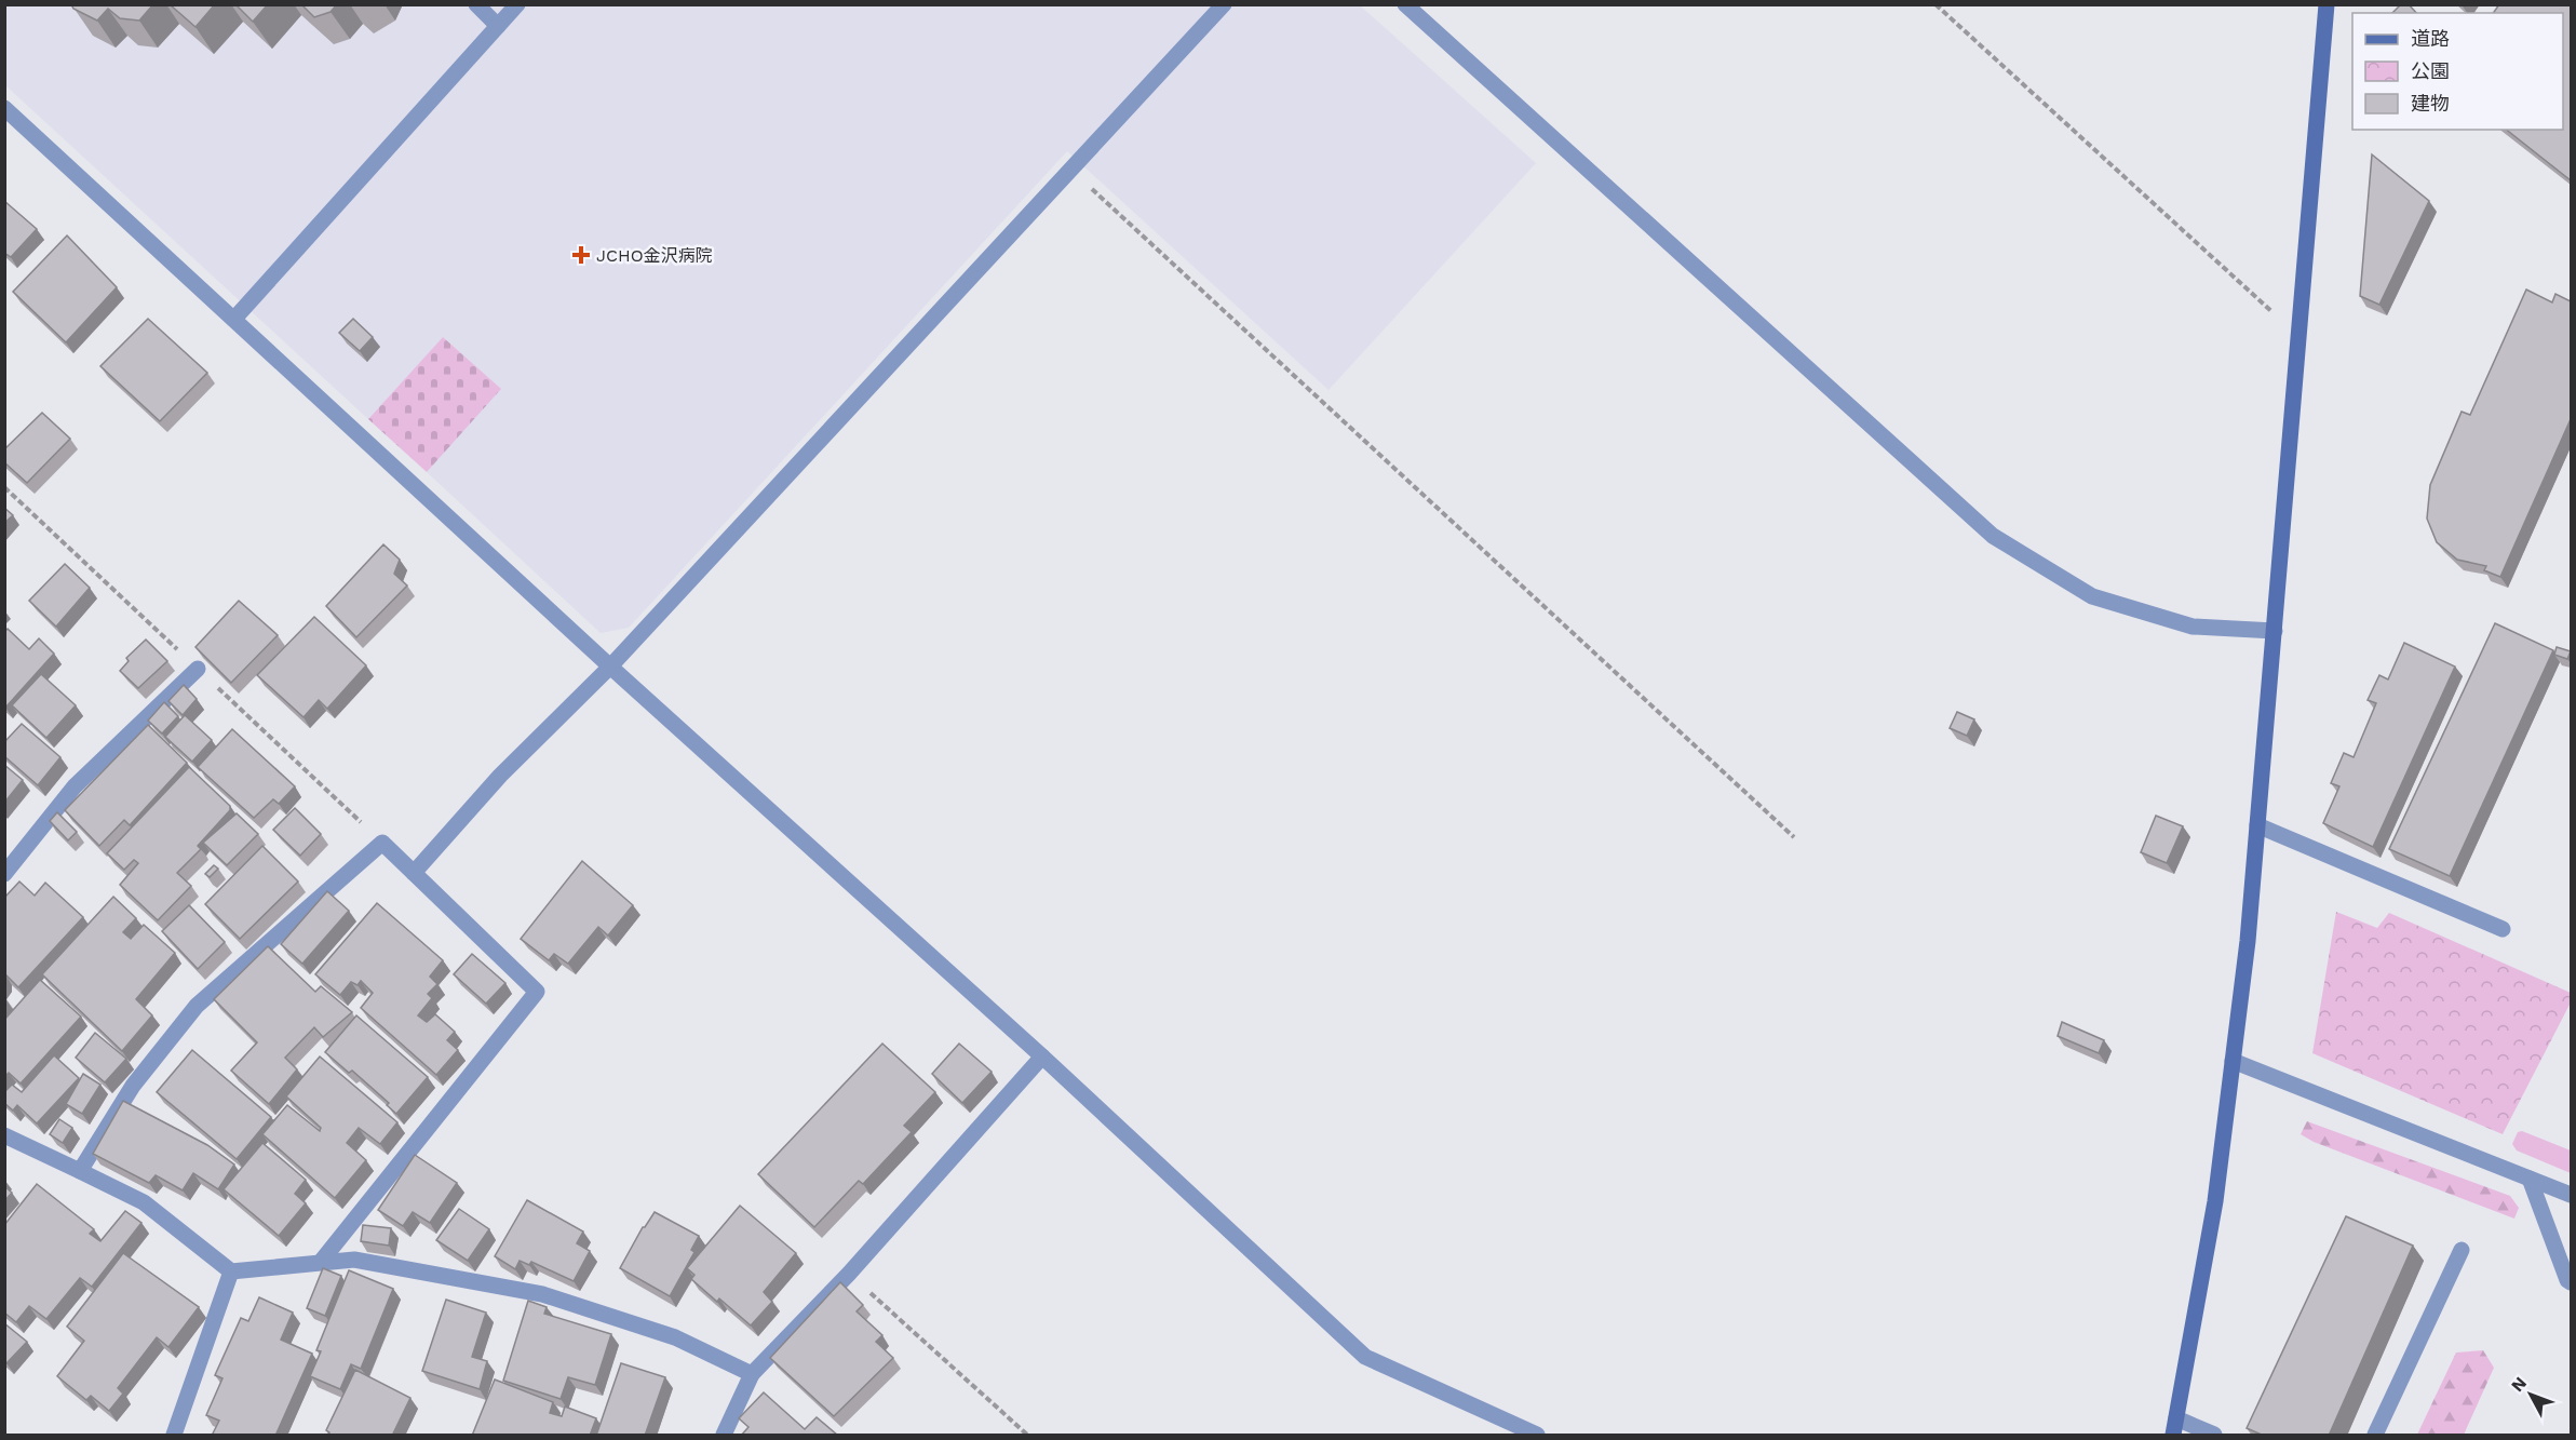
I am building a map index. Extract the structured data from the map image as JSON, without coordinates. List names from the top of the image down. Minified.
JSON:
{"places":{"health":["JCHO金沢病院"]},"legend":["道路","公園","建物"],"north":"top left"}
